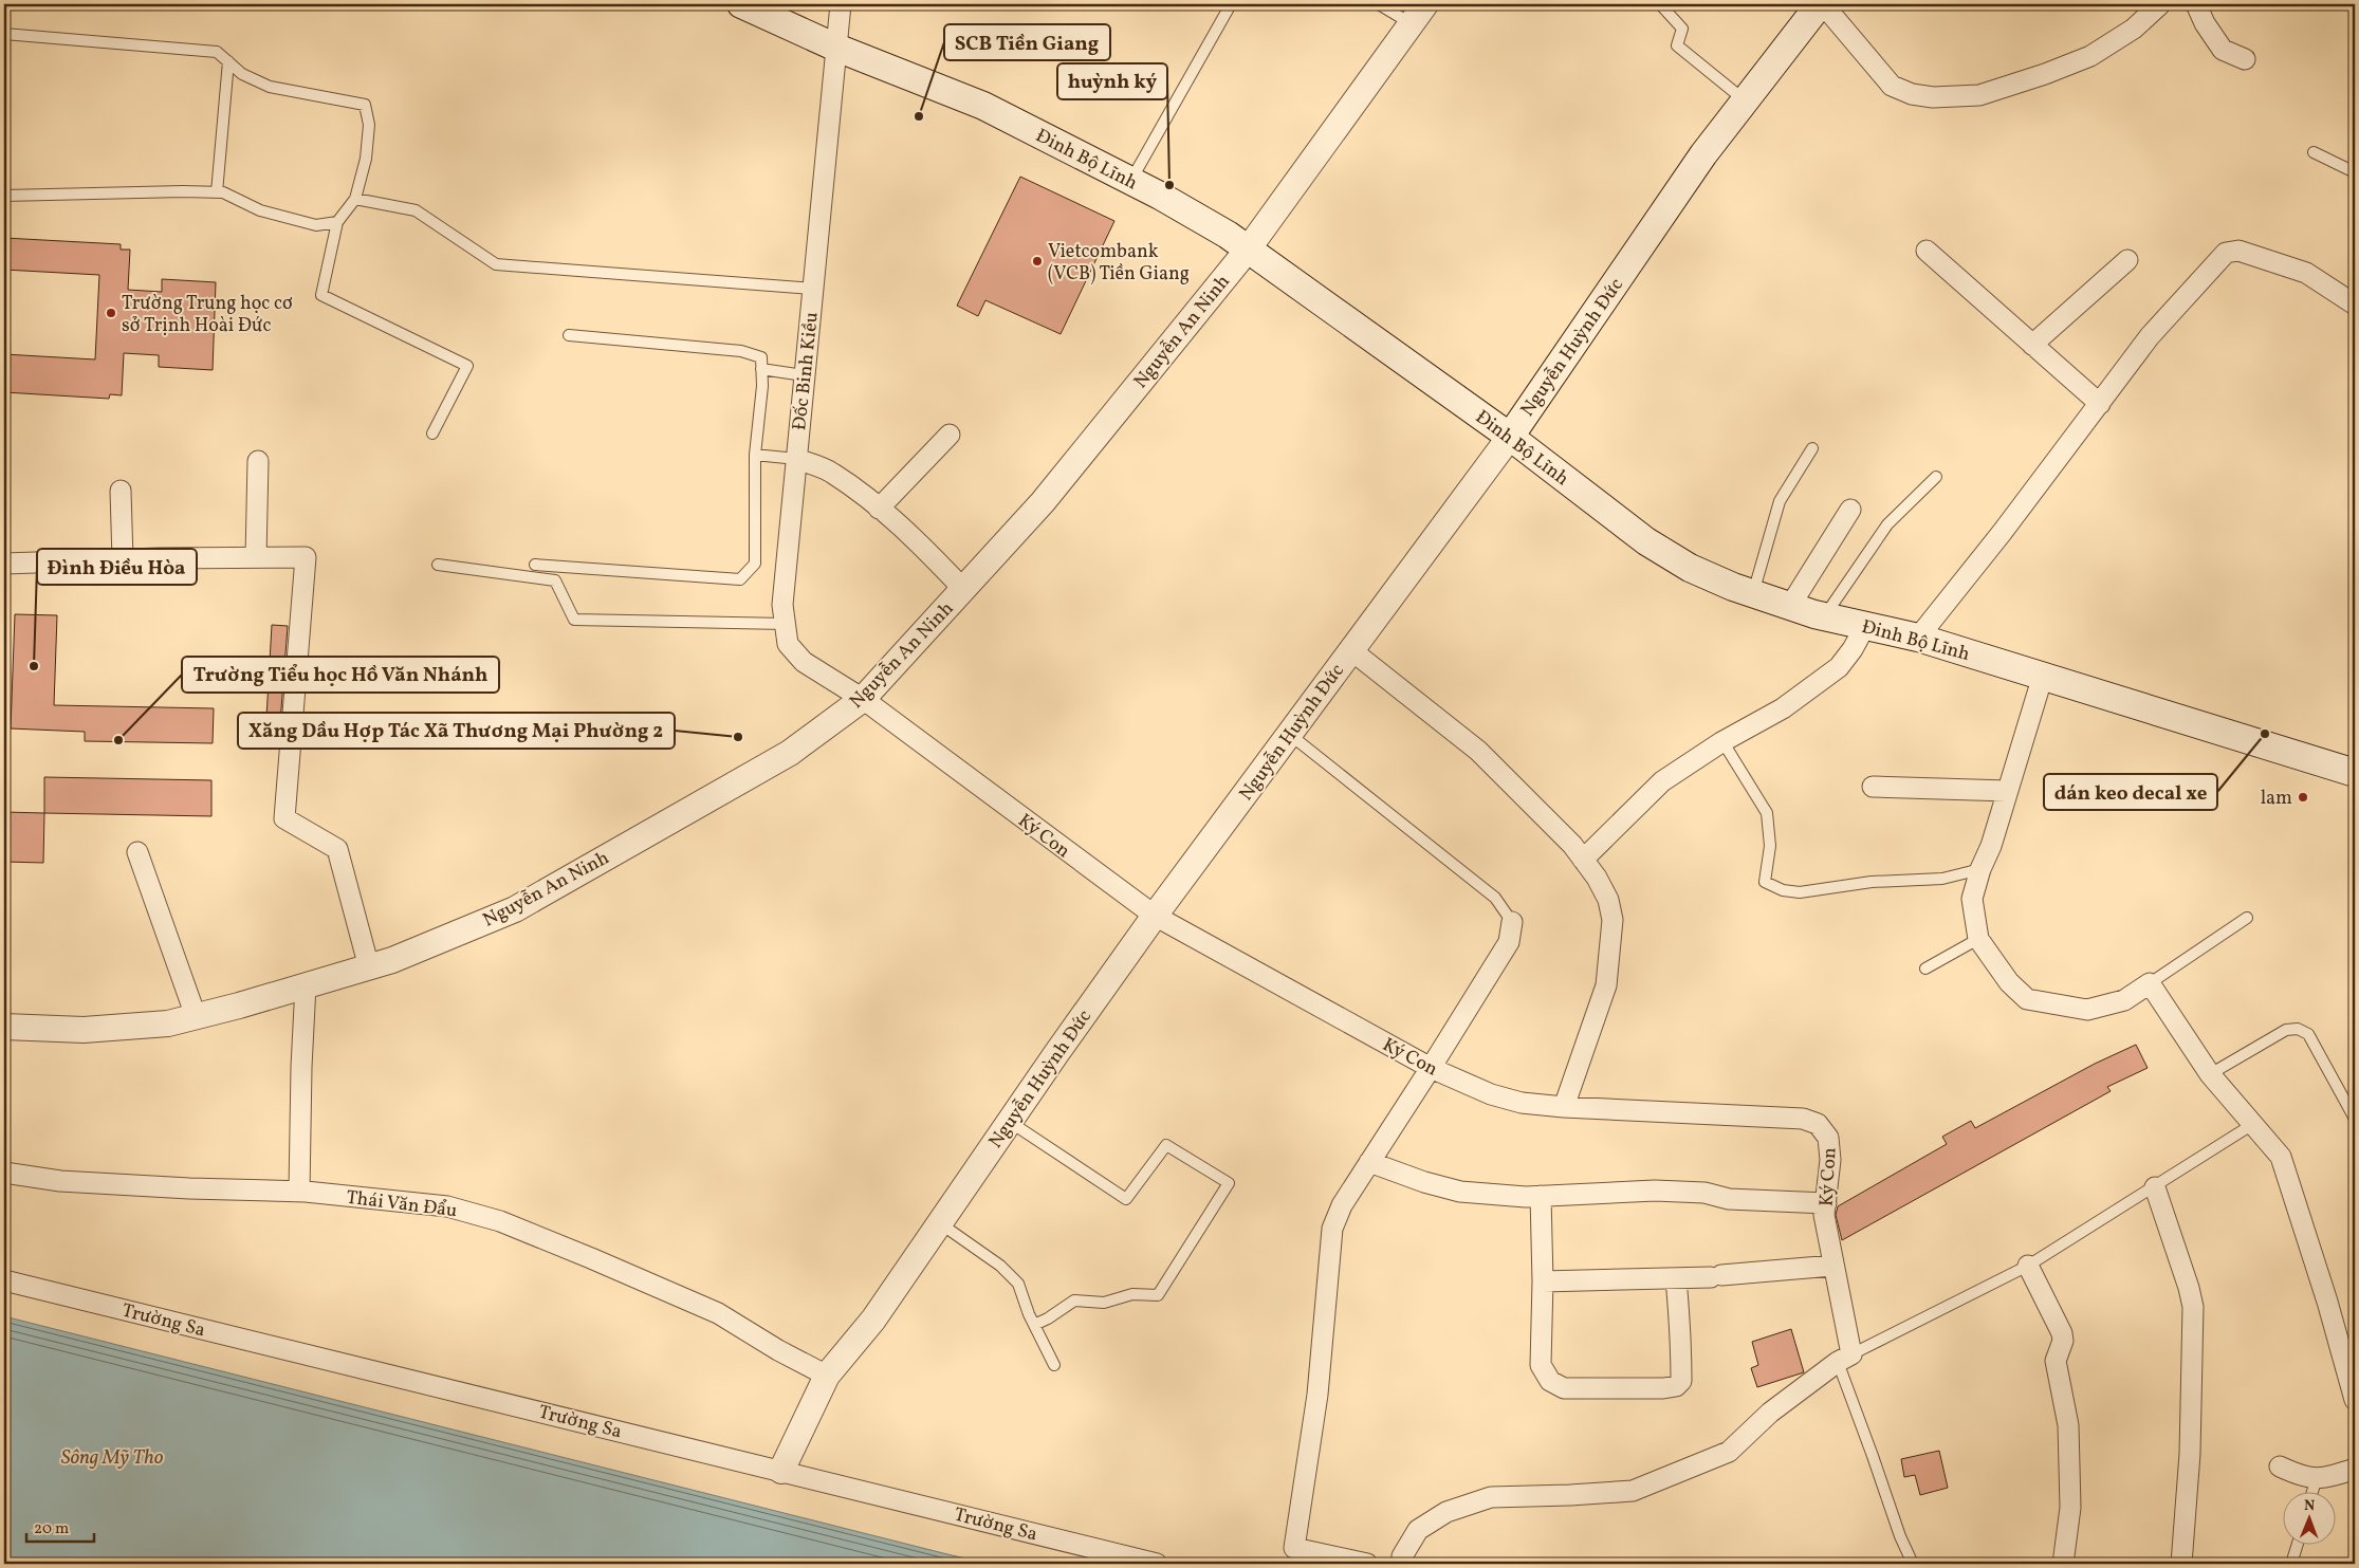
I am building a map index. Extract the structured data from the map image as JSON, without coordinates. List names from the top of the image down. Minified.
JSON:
{"streets":{"main road":["Đinh Bộ Lĩnh","Nguyễn Huỳnh Đức"],"street":["Nguyễn An Ninh","Đốc Binh Kiều","Ký Con","Thái Văn Đẩu","Trường Sa"]},"crossings":[["Đinh Bộ Lĩnh","Nguyễn An Ninh"],["Đinh Bộ Lĩnh","Nguyễn Huỳnh Đức"],["Đinh Bộ Lĩnh","Đốc Binh Kiều"],["Nguyễn An Ninh","Đốc Binh Kiều"],["Nguyễn An Ninh","Ký Con"],["Nguyễn Huỳnh Đức","Ký Con"],["Nguyễn Huỳnh Đức","Thái Văn Đẩu"],["Nguyễn Huỳnh Đức","Trường Sa"],["Đốc Binh Kiều","Ký Con"]],"water":["Sông Mỹ Tho"],"places":["SCB Tiền Giang","huỳnh ký","Vietcombank (VCB) Tiền Giang","Trường Trung học cơ sở Trịnh Hoài Đức","Đình Điều Hòa","dán keo decal xe","Xăng Dầu Hợp Tác Xã Thương Mại Phường 2","Trường Tiểu học Hồ Văn Nhánh","lam"],"scale_bar":"20 m","north":"top"}
